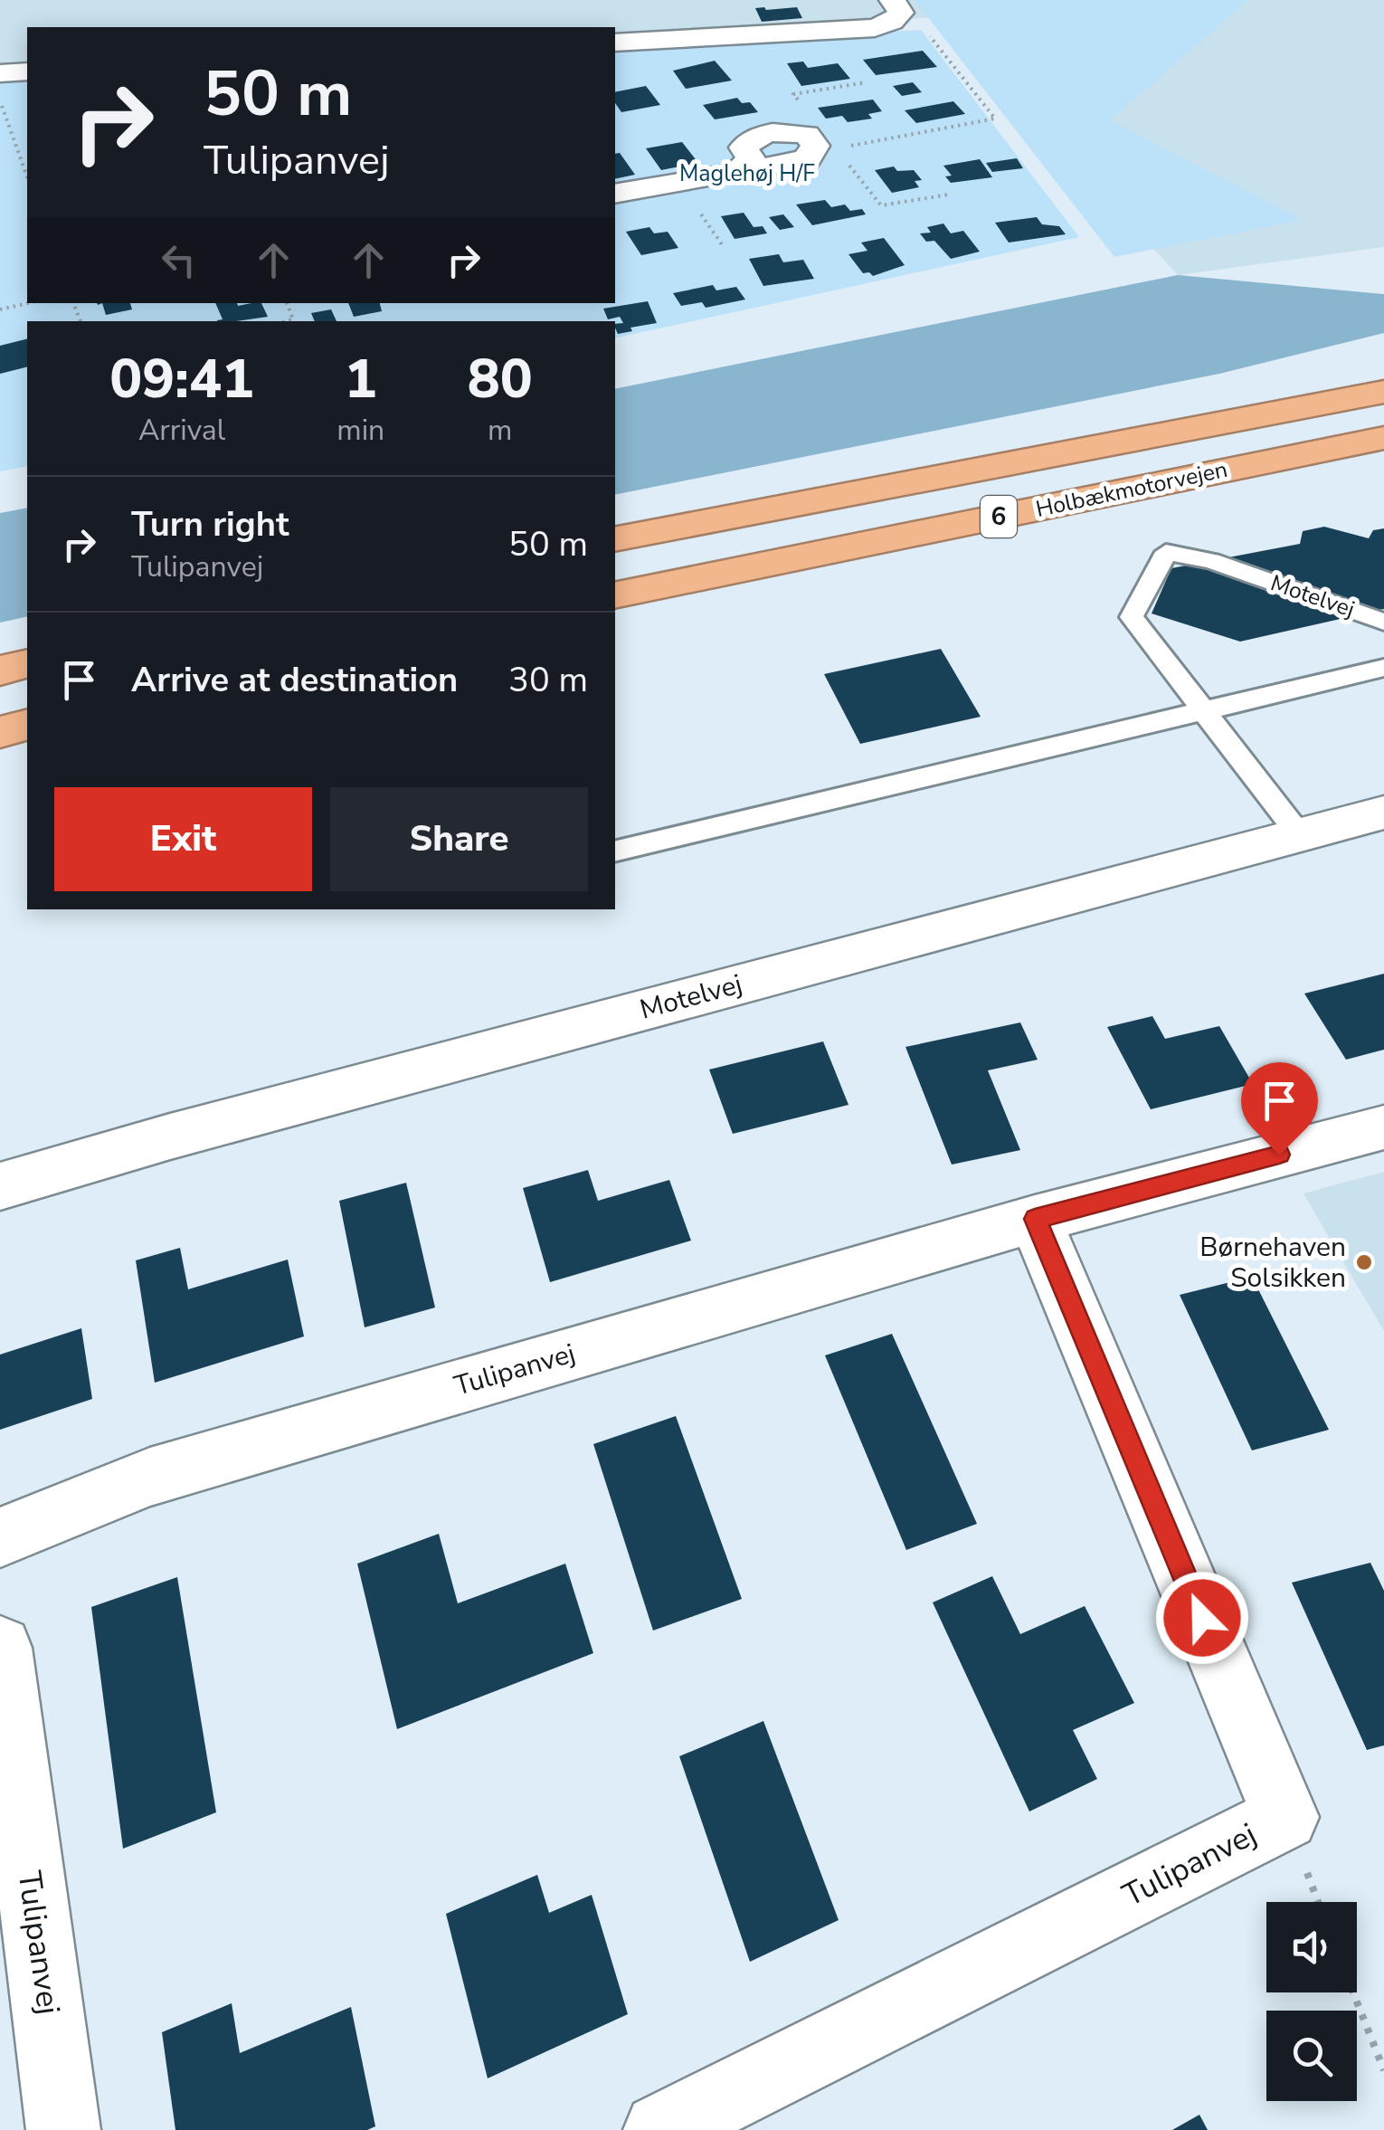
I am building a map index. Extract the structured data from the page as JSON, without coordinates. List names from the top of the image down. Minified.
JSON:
{"streets":{"highway":["Holbækmotorvejen","6"],"street":["Motelvej","Tulipanvej"]},"parks":["Maglehøj H/F"],"places":["Børnehaven Solsikken"],"page":{"turn":["50 m","Tulipanvej"],"eta":["09:41","Arrival","1","min","80","m"],"list":[{"name":"Turn right","note":"Tulipanvej","value":"50 m"},{"name":"Arrive at destination","value":"30 m"}],"buttons":["Exit","Share"]}}
